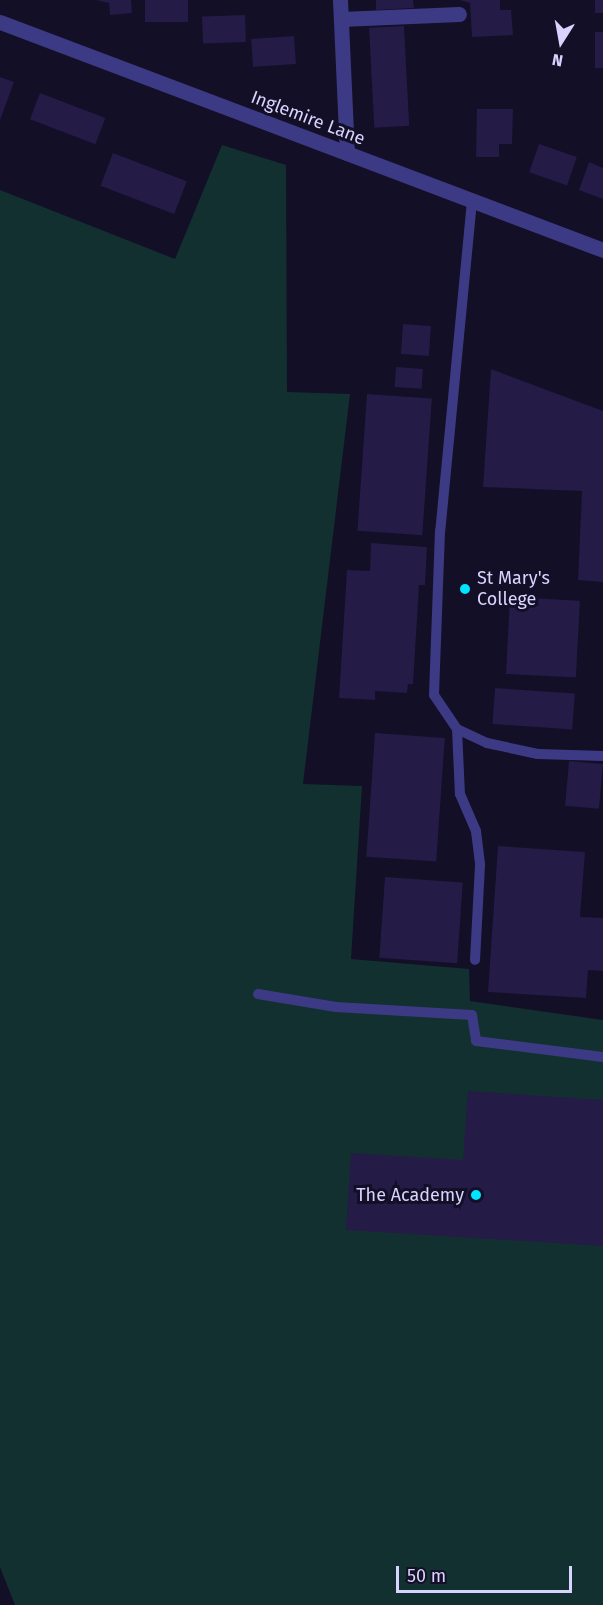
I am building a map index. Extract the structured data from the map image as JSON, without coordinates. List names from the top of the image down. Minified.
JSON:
{"streets":{"street":["Inglemire Lane"]},"places":["St Mary's College","The Academy"],"scale_bar":"50 m","north":"bottom"}
